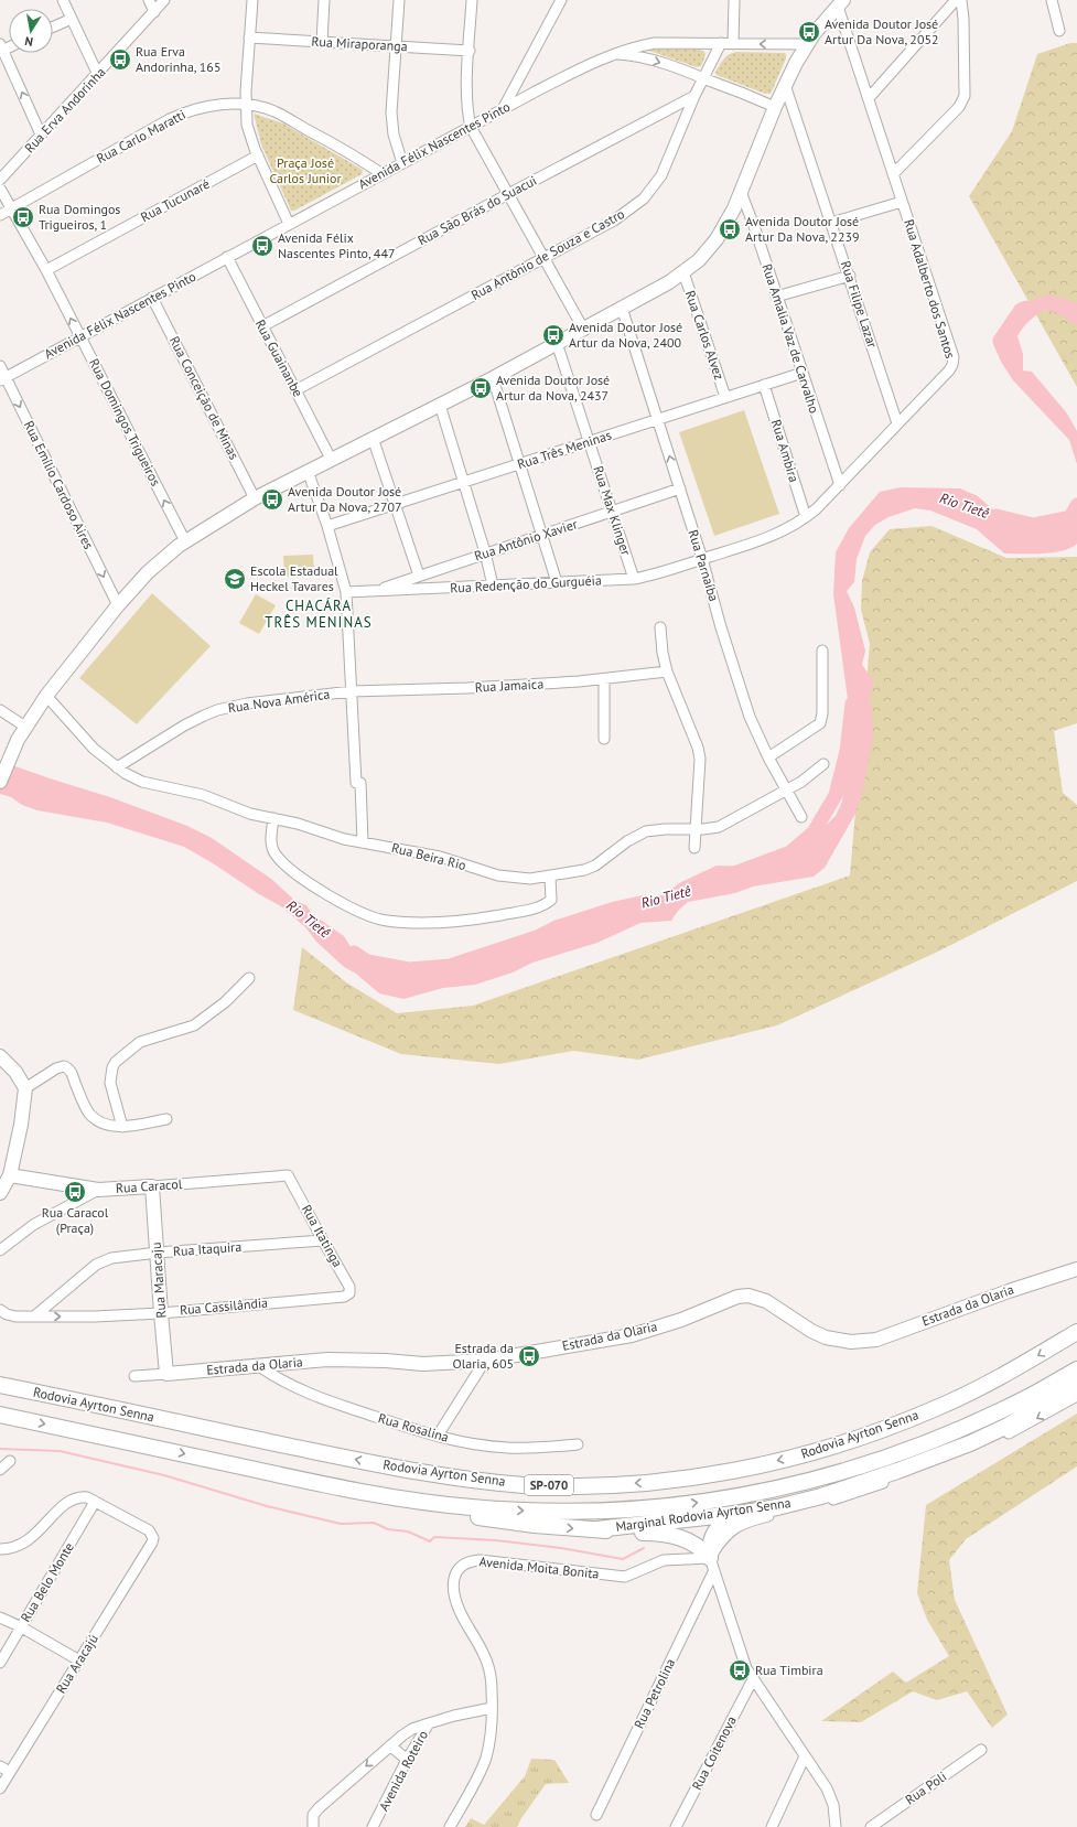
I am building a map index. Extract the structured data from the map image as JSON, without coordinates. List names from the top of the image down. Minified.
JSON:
{"streets":{"highway":["Rodovia Ayrton Senna","SP-070","Marginal Rodovia Ayrton Senna"],"main road":["Rua Caracol","Rua Maracaju","Estrada da Olaria"],"street":["Rua Miraporanga","Rua Erva Andorinha","Rua Carlo Maratti","Avenida Félix Nascentes Pinto","Rua Tucunaré","Rua São Brás do Suacui","Rua Antônio de Souza e Castro","Rua Adalberto dos Santos","Rua Filipe Lazar","Rua Carlos Alvez","Rua Amalia Vaz de Carvalho","Rua Guainanbe","Rua Conceição de Minas","Rua Domingos Trigueiros","Rua Três Meninas","Rua Ambira","Rua Emílio Cardoso Aires","Rua Max Klinger","Rua Antônio Xavier","Rua Parnaíba","Rua Redenção do Gurguéia","Rua Jamaica","Rua Nova América","Rua Beira Rio","Rua Itatinga","Rua Itaquira","Rua Cassilândia","Rua Rosalina","Avenida Moita Bonita","Rua Belo Monte","Rua Aracajú","Rua Petrolina","Rua Coitenova","Avenida Roteiro","Rua Poli"]},"crossings":[["Rua Carlo Maratti","Avenida Félix Nascentes Pinto"],["Rua Carlo Maratti","Rua Domingos Trigueiros"],["Avenida Félix Nascentes Pinto","Rua Antônio de Souza e Castro"],["Avenida Félix Nascentes Pinto","Rua Guainanbe"],["Avenida Félix Nascentes Pinto","Rua Conceição de Minas"],["Avenida Félix Nascentes Pinto","Rua Domingos Trigueiros"],["Avenida Félix Nascentes Pinto","Rua Emílio Cardoso Aires"],["Rua Tucunaré","Rua Domingos Trigueiros"],["Rua São Brás do Suacui","Rua Antônio de Souza e Castro"],["Rua São Brás do Suacui","Rua Guainanbe"],["Rua Antônio de Souza e Castro","Rua Guainanbe"],["Rua Adalberto dos Santos","Rua Filipe Lazar"],["Rua Adalberto dos Santos","Rua Amalia Vaz de Carvalho"],["Rua Adalberto dos Santos","Rua Ambira"],["Rua Adalberto dos Santos","Rua Parnaíba"],["Rua Adalberto dos Santos","Rua Redenção do Gurguéia"],["Rua Carlos Alvez","Rua Três Meninas"],["Rua Amalia Vaz de Carvalho","Rua Três Meninas"],["Rua Três Meninas","Rua Ambira"],["Rua Três Meninas","Rua Max Klinger"],["Rua Três Meninas","Rua Parnaíba"],["Rua Max Klinger","Rua Antônio Xavier"],["Rua Max Klinger","Rua Redenção do Gurguéia"],["Rua Antônio Xavier","Rua Parnaíba"],["Rua Antônio Xavier","Rua Redenção do Gurguéia"],["Rua Parnaíba","Rua Redenção do Gurguéia"],["Rua Parnaíba","Rua Beira Rio"],["Rua Jamaica","Rua Nova América"],["Rua Nova América","Rua Beira Rio"],["Rua Caracol","Rua Itatinga"],["Rua Caracol","Rua Maracaju"],["Rua Itatinga","Rua Itaquira"],["Rua Itatinga","Rua Cassilândia"],["Rua Itaquira","Rua Maracaju"],["Rua Itaquira","Rua Cassilândia"],["Rua Maracaju","Estrada da Olaria"],["Rua Maracaju","Rua Cassilândia"],["Estrada da Olaria","Rua Rosalina"],["Marginal Rodovia Ayrton Senna","Avenida Moita Bonita"],["Marginal Rodovia Ayrton Senna","Rua Petrolina"],["Avenida Moita Bonita","Rua Petrolina"],["Avenida Moita Bonita","Avenida Roteiro"],["Rua Belo Monte","Rua Aracajú"]],"one_way":["Rua Domingos Trigueiros","Rua Emílio Cardoso Aires","Rua Cassilândia"],"districts":["CHACÁRA TRÊS MENINAS"],"water":["Rio Tietê"],"parks":["Praça José Carlos Junior"],"places":{"bus stop":["Avenida Doutor José Artur Da Nova, 2052","Rua Erva Andorinha, 165","Rua Domingos Trigueiros, 1","Avenida Doutor José Artur Da Nova, 2239","Avenida Félix Nascentes Pinto, 447","Avenida Doutor José Artur da Nova, 2400","Avenida Doutor José Artur da Nova, 2437","Avenida Doutor José Artur Da Nova, 2707","Rua Caracol (Praça)","Estrada da Olaria, 605","Rua Timbira"],"school or university":["Escola Estadual Heckel Tavares"]},"north":"bottom"}
